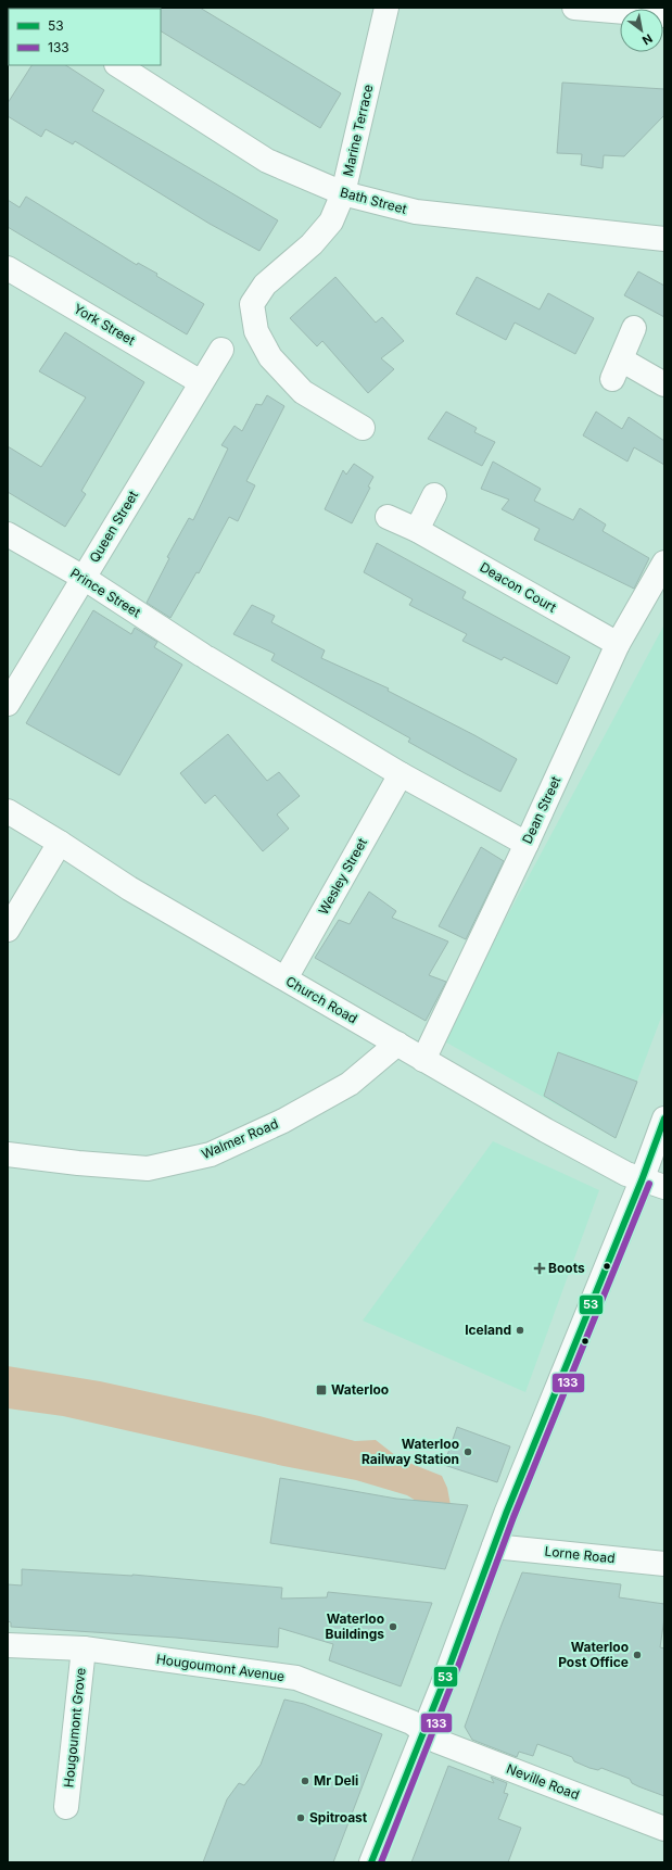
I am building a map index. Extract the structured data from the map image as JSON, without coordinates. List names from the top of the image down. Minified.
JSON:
{"streets":{"street":["Marine Terrace","Bath Street","York Street","Queen Street","Deacon Court","Prince Street","Dean Street","Wesley Street","Church Road","Walmer Road","Lorne Road","Hougoumont Avenue","Hougoumont Grove","Neville Road"]},"crossings":[["Marine Terrace","Bath Street"],["York Street","Queen Street"],["Queen Street","Prince Street"],["Deacon Court","Dean Street"],["Prince Street","Wesley Street"],["Dean Street","Church Road"],["Wesley Street","Church Road"],["Church Road","Walmer Road"],["Hougoumont Avenue","Hougoumont Grove"],["Hougoumont Avenue","Neville Road"]],"places":{"health":["Boots"],"other":["Iceland","Waterloo Railway Station","Waterloo Buildings","Waterloo Post Office","Mr Deli","Spitroast"],"transit":["Waterloo"]},"lines":["transit line 53","transit line 133"],"legend":["53","133"],"north":"bottom right"}
